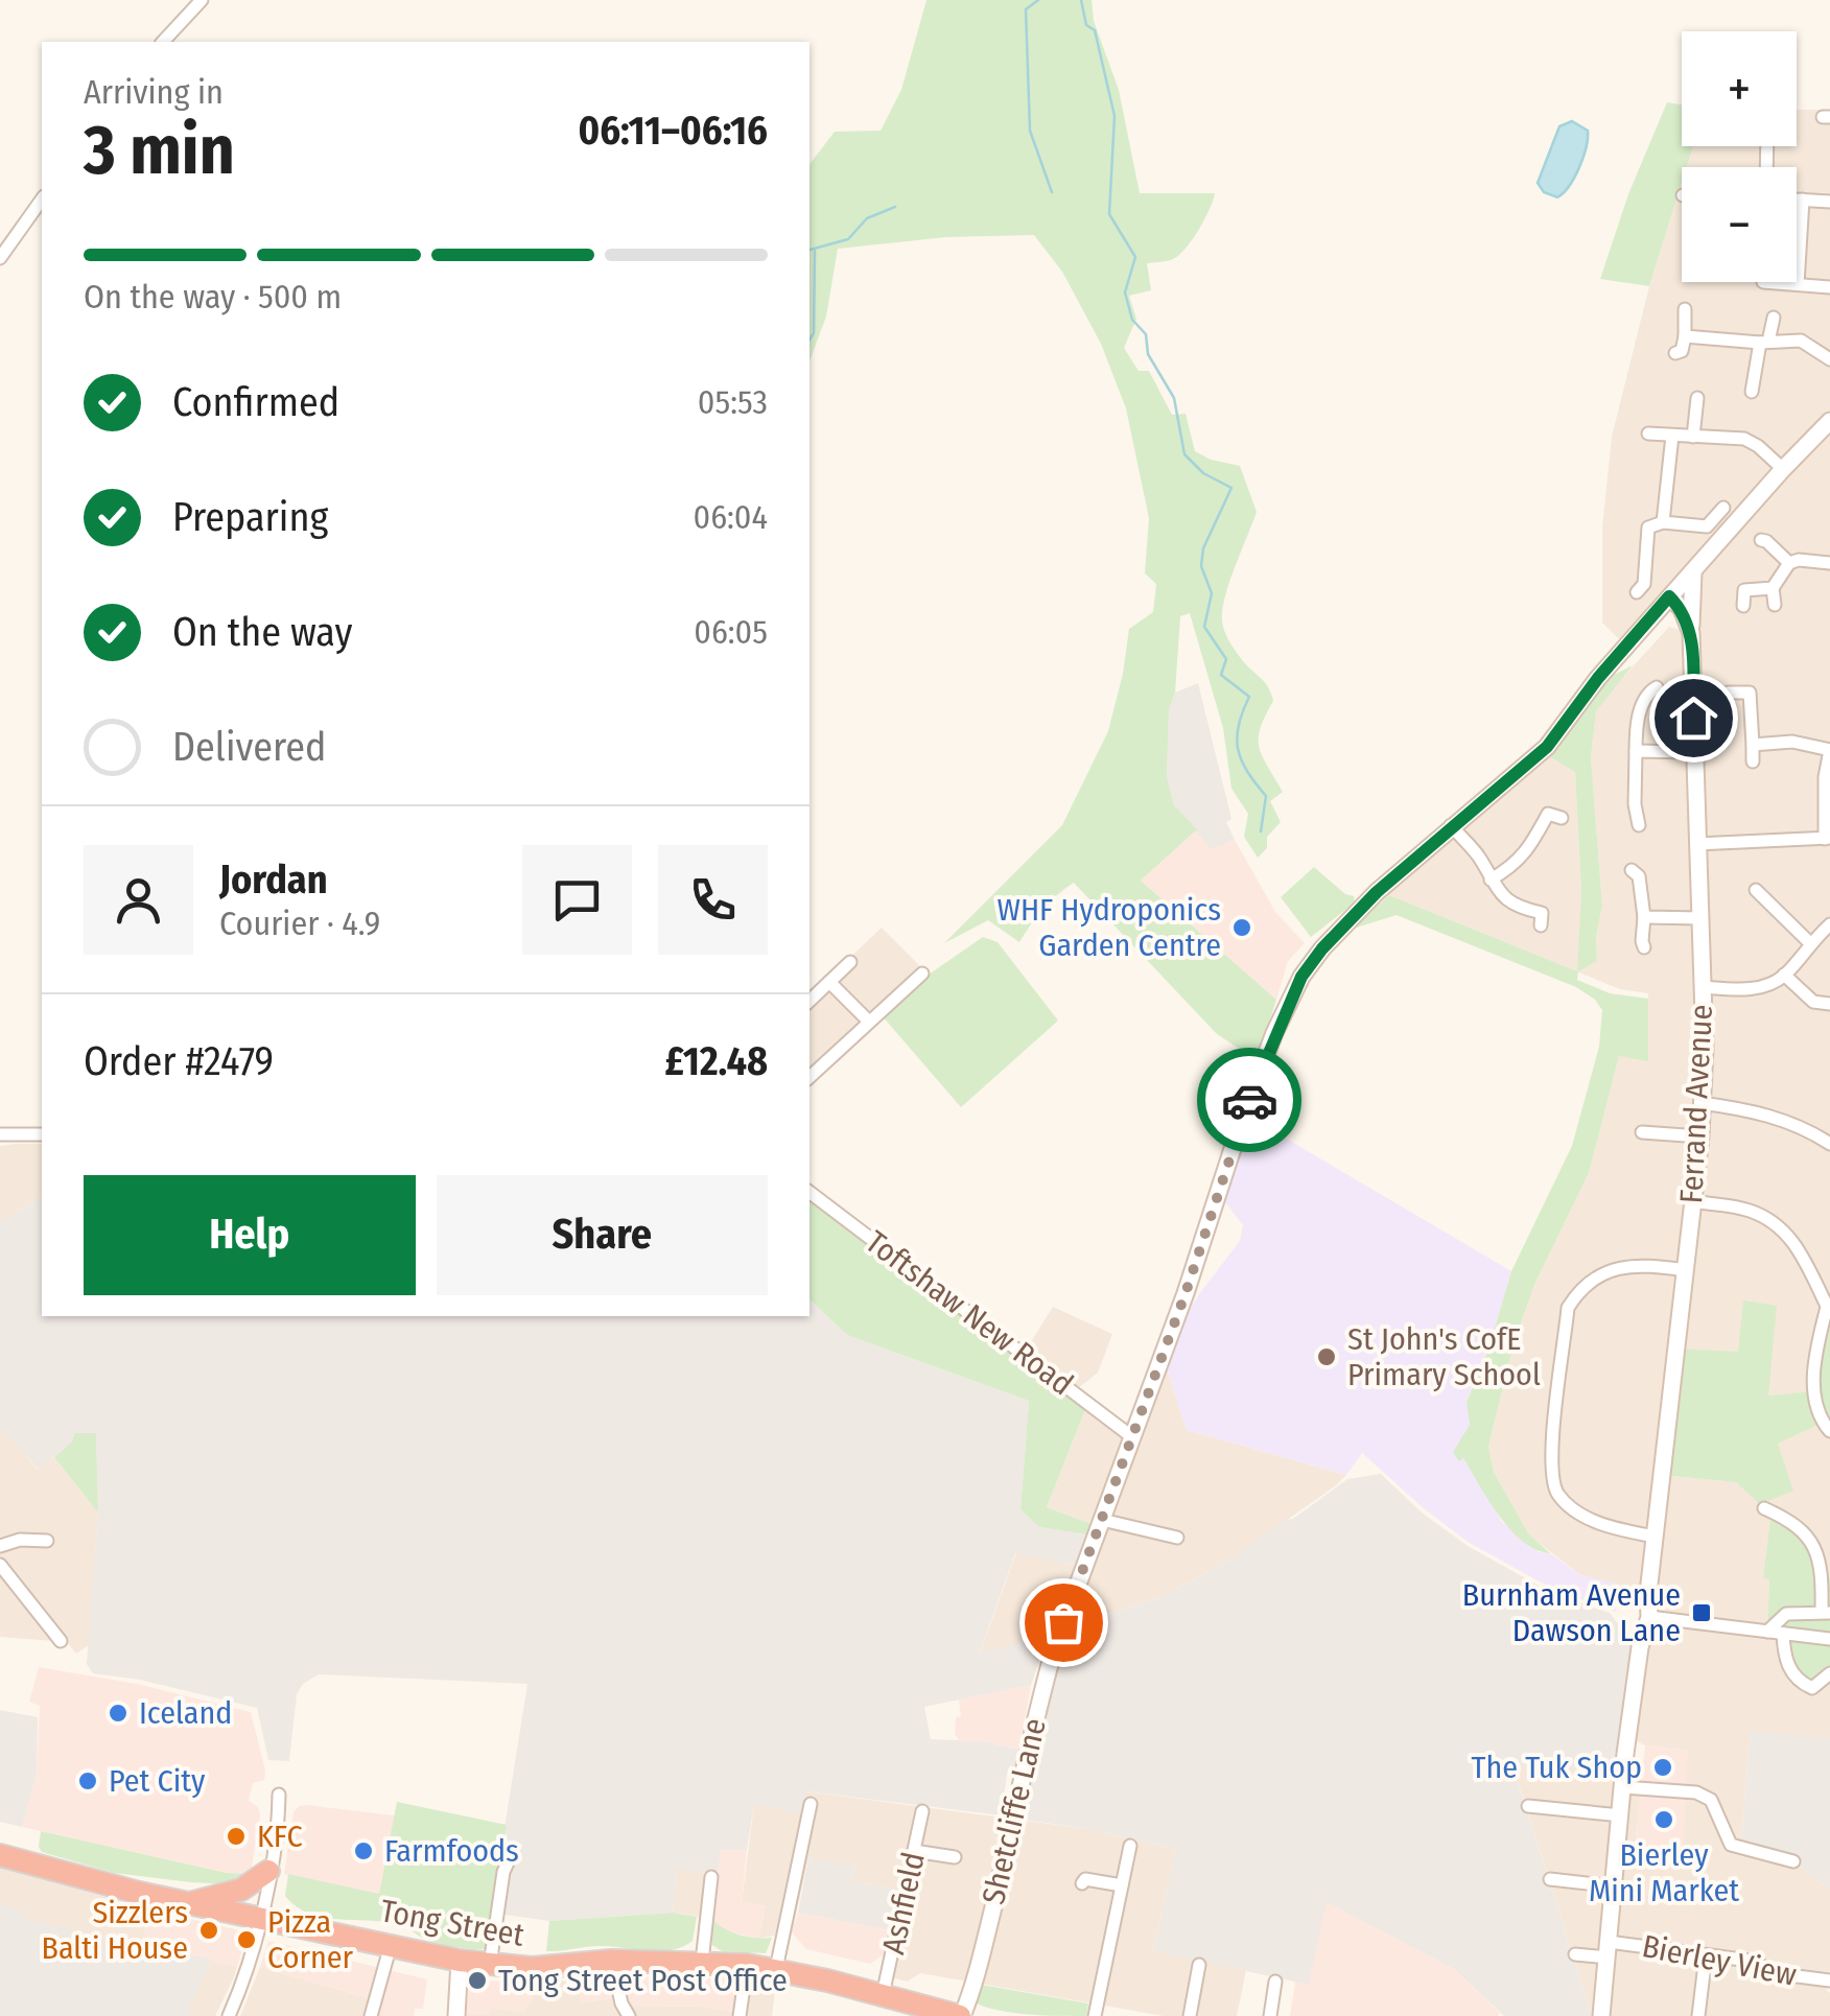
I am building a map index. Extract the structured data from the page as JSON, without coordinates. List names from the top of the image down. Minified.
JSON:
{"streets":{"highway":["Tong Street"],"street":["Ferrand Avenue","Toftshaw New Road","Shetcliffe Lane","Ashfield","Bierley View"]},"crossings":[["Ferrand Avenue","Shetcliffe Lane"],["Ferrand Avenue","Bierley View"],["Toftshaw New Road","Shetcliffe Lane"],["Shetcliffe Lane","Tong Street"],["Ashfield","Tong Street"]],"places":{"other":["WHF Hydroponics Garden Centre","St John's CofE Primary School","Iceland","The Tuk Shop","Pet City","Bierley Mini Market","KFC","Farmfoods","Sizzlers Balti House","Pizza Corner","Tong Street Post Office"],"transit":["Burnham Avenue Dawson Lane"]},"page":{"map_buttons":["+","−"],"heading":["3 min","Arriving in","06:11–06:16"],"panel":["Jordan","Courier · 4.9","Order #2479","£12.48"],"bar":"On the way · 500 m","list":[["Confirmed","05:53"],["Preparing","06:04"],["On the way","06:05"],"Delivered"],"buttons":["Help","Share"]}}
